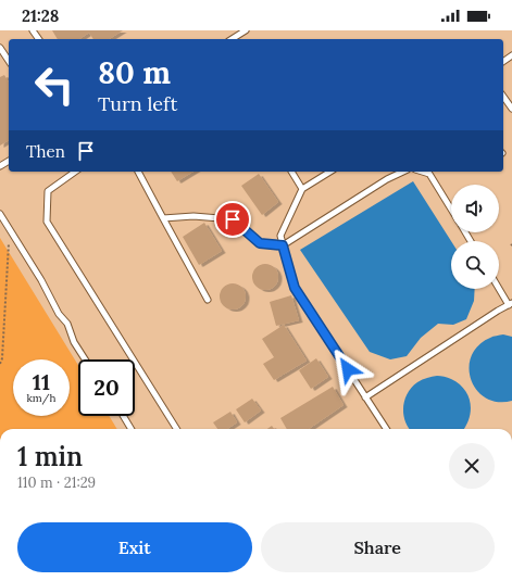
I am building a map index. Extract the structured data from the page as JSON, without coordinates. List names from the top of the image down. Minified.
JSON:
{"page":{"status":"21:28","turn":["80 m","Turn left"],"then":"Then","speed":"11 km/h","limit":"20","heading":["1 min","110 m · 21:29"],"buttons":["Exit","Share"]}}
